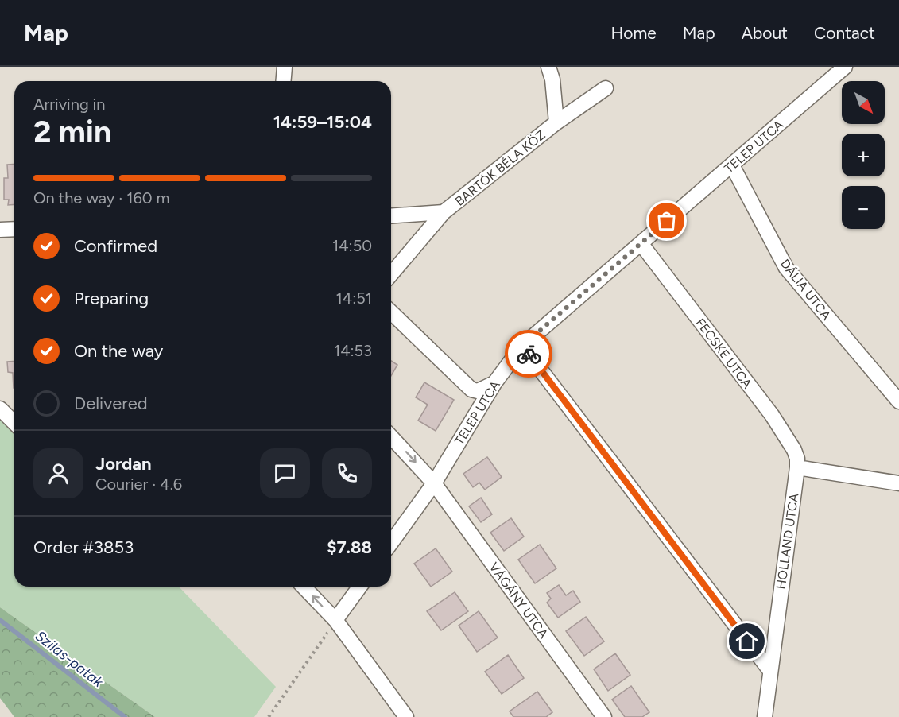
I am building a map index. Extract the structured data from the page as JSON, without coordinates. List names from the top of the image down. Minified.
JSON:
{"streets":{"street":["TELEP UTCA","BARTÓK BÉLA KÖZ","DÁLIA UTCA","FECSKE UTCA","HOLLAND UTCA","VÁGÁNY UTCA"]},"crossings":[["TELEP UTCA","DÁLIA UTCA"],["TELEP UTCA","FECSKE UTCA"],["TELEP UTCA","VÁGÁNY UTCA"],["FECSKE UTCA","HOLLAND UTCA"]],"water":["Szilas-patak"],"north":"bottom right","page":{"header":"Map","nav":["Home","Map","About","Contact"],"map_buttons":["+","−"],"heading":["2 min","Arriving in","14:59–15:04"],"panel":["Jordan","Courier · 4.6","Order #3853","$7.88"],"bar":"On the way · 160 m","list":[["Confirmed","14:50"],["Preparing","14:51"],["On the way","14:53"],"Delivered"]}}
